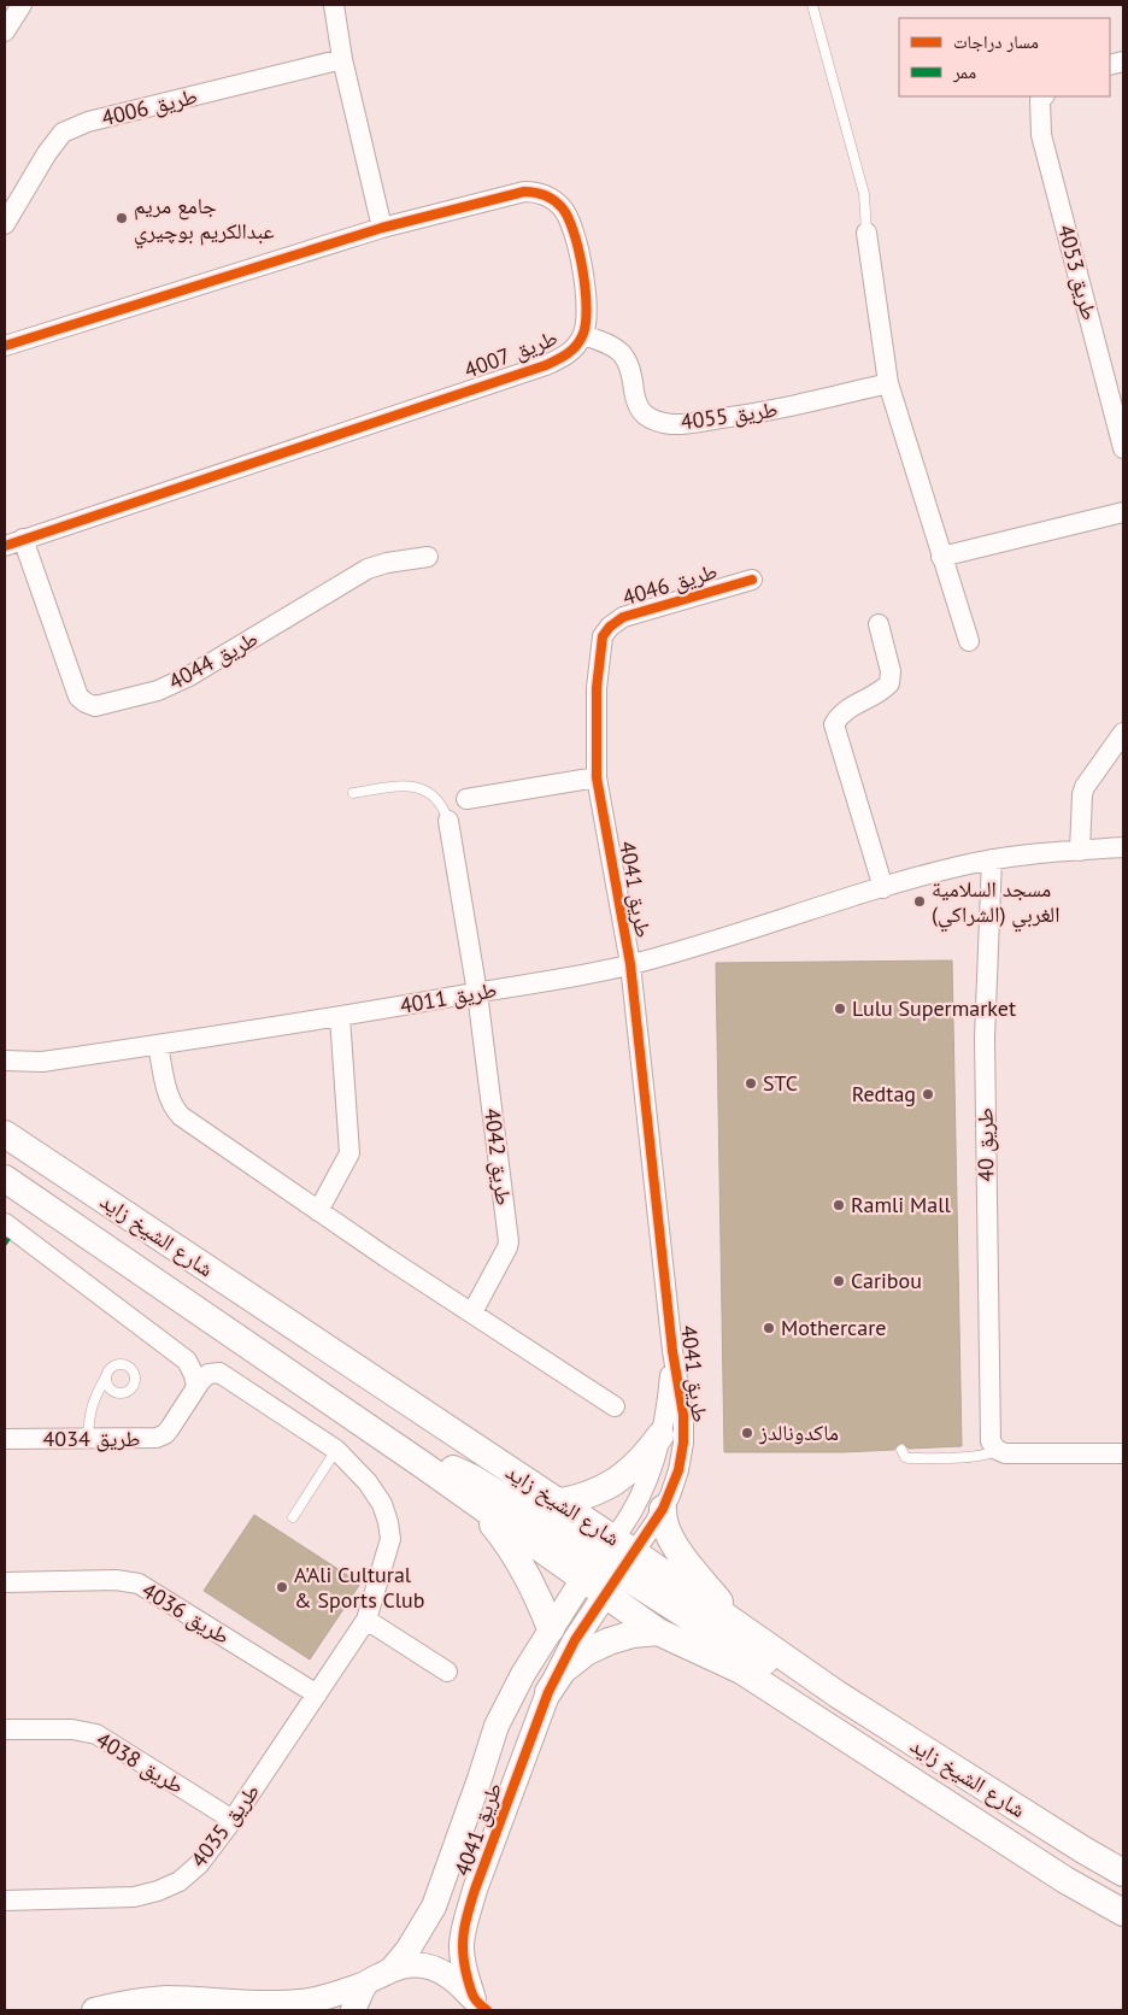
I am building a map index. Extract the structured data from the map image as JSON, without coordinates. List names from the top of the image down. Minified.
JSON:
{"streets":{"main road":["شارع الشيخ زايد"],"street":["طريق 4006","طريق 4053","طريق 4007","طريق 4055","طريق 4046","طريق 4044","طريق 4041","طريق 4011","طريق 40","طريق 4042","طريق 4034","طريق 4036","طريق 4038","طريق 4035"]},"crossings":[["طريق 4007","طريق 4055"],["طريق 4007","طريق 4044"],["طريق 4046","طريق 4041"],["طريق 4041","طريق 4011"],["طريق 4041","شارع الشيخ زايد"],["طريق 4011","طريق 40"],["طريق 4011","طريق 4042"],["طريق 4034","طريق 4035"],["طريق 4036","طريق 4035"],["طريق 4038","طريق 4035"]],"places":["جامع مريم عبدالكريم بوچيري","مسجد السلامية الغربي (الشراكي)","Lulu Supermarket","STC","Redtag","Ramli Mall","Caribou","Mothercare","ماكدونالدز","A'Ali Cultural & Sports Club"],"legend":["مسار دراجات","ممر"]}
